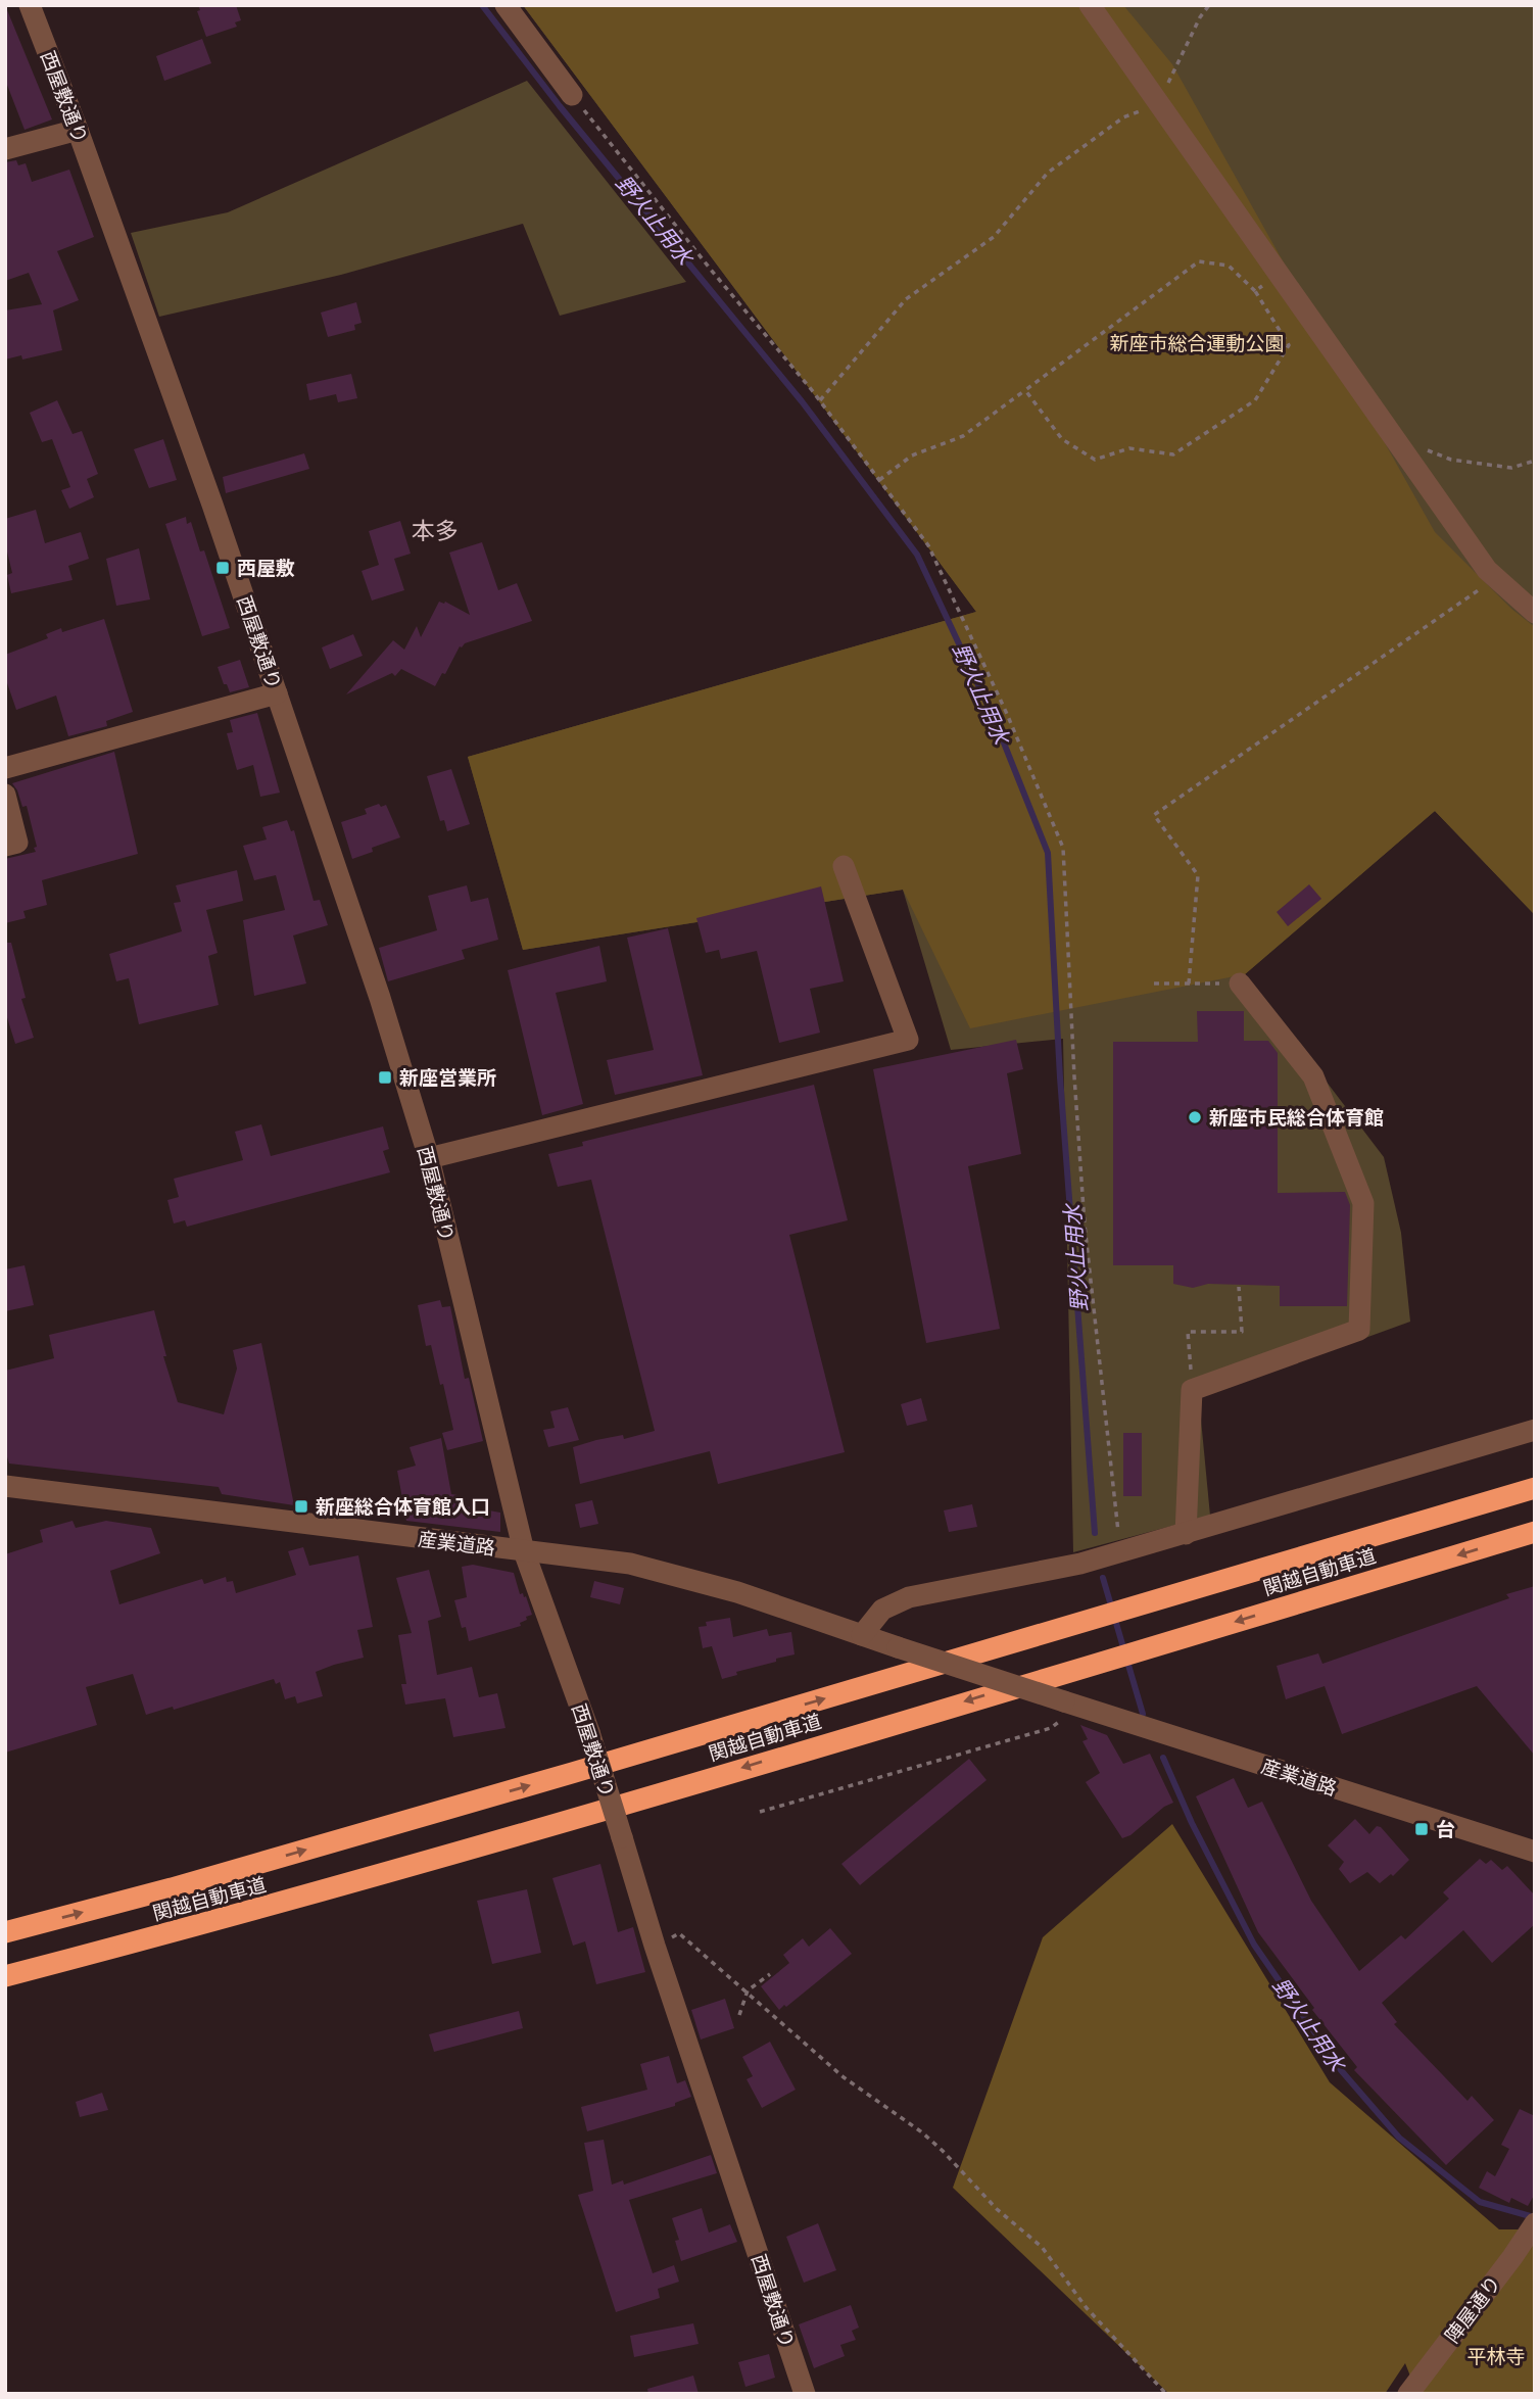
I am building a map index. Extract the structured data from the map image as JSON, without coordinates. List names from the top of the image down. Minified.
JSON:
{"streets":{"highway":["関越自動車道"],"street":["西屋敷通り","産業道路","陣屋通り"]},"crossings":[["西屋敷通り","産業道路"]],"districts":["本多"],"water":["野火止用水"],"parks":["新座市総合運動公園","平林寺"],"places":{"transit":["西屋敷","新座営業所","新座総合体育館入口","台"],"other":["新座市民総合体育館"]}}
